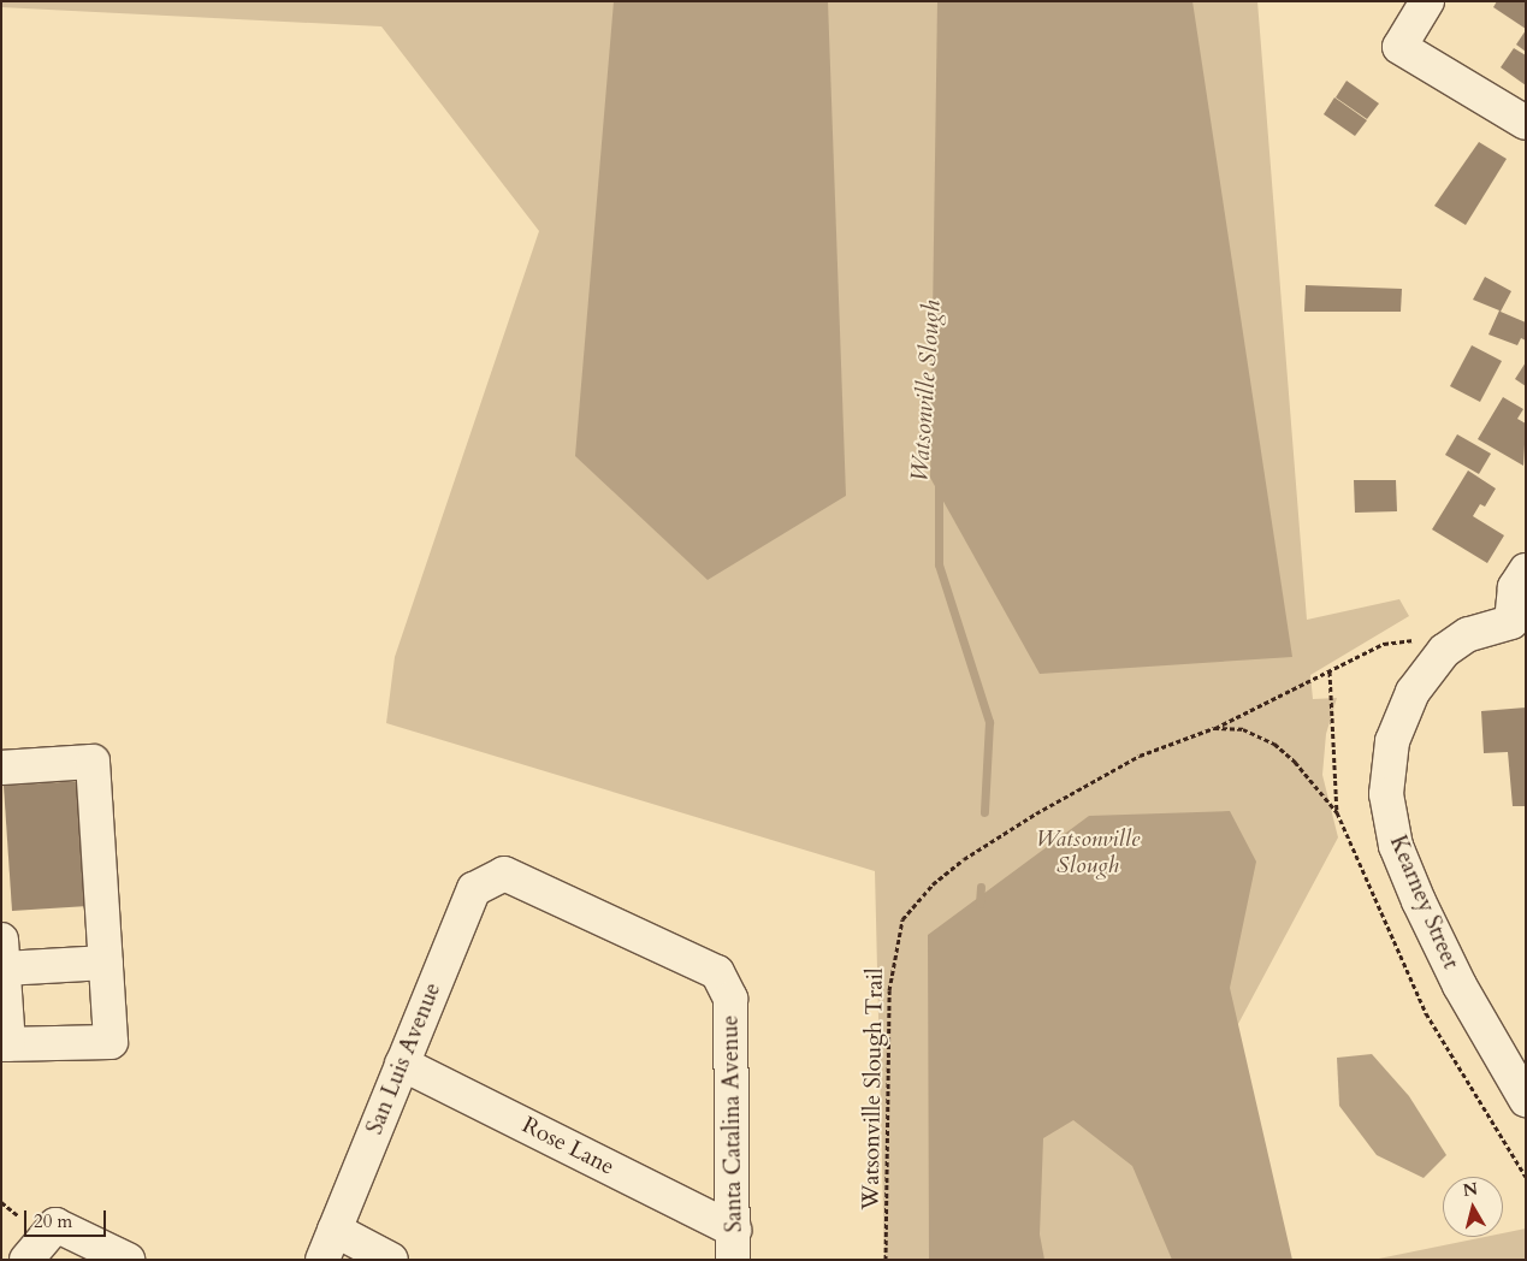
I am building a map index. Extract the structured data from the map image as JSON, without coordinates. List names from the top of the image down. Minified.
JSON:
{"streets":{"street":["Kearney Street","San Luis Avenue","Santa Catalina Avenue","Rose Lane"],"path":["Watsonville Slough Trail"]},"crossings":[["San Luis Avenue","Santa Catalina Avenue"],["San Luis Avenue","Rose Lane"],["Santa Catalina Avenue","Rose Lane"]],"water":["Watsonville Slough"],"parks":["Watsonville Slough"],"scale_bar":"20 m","north":"top"}
